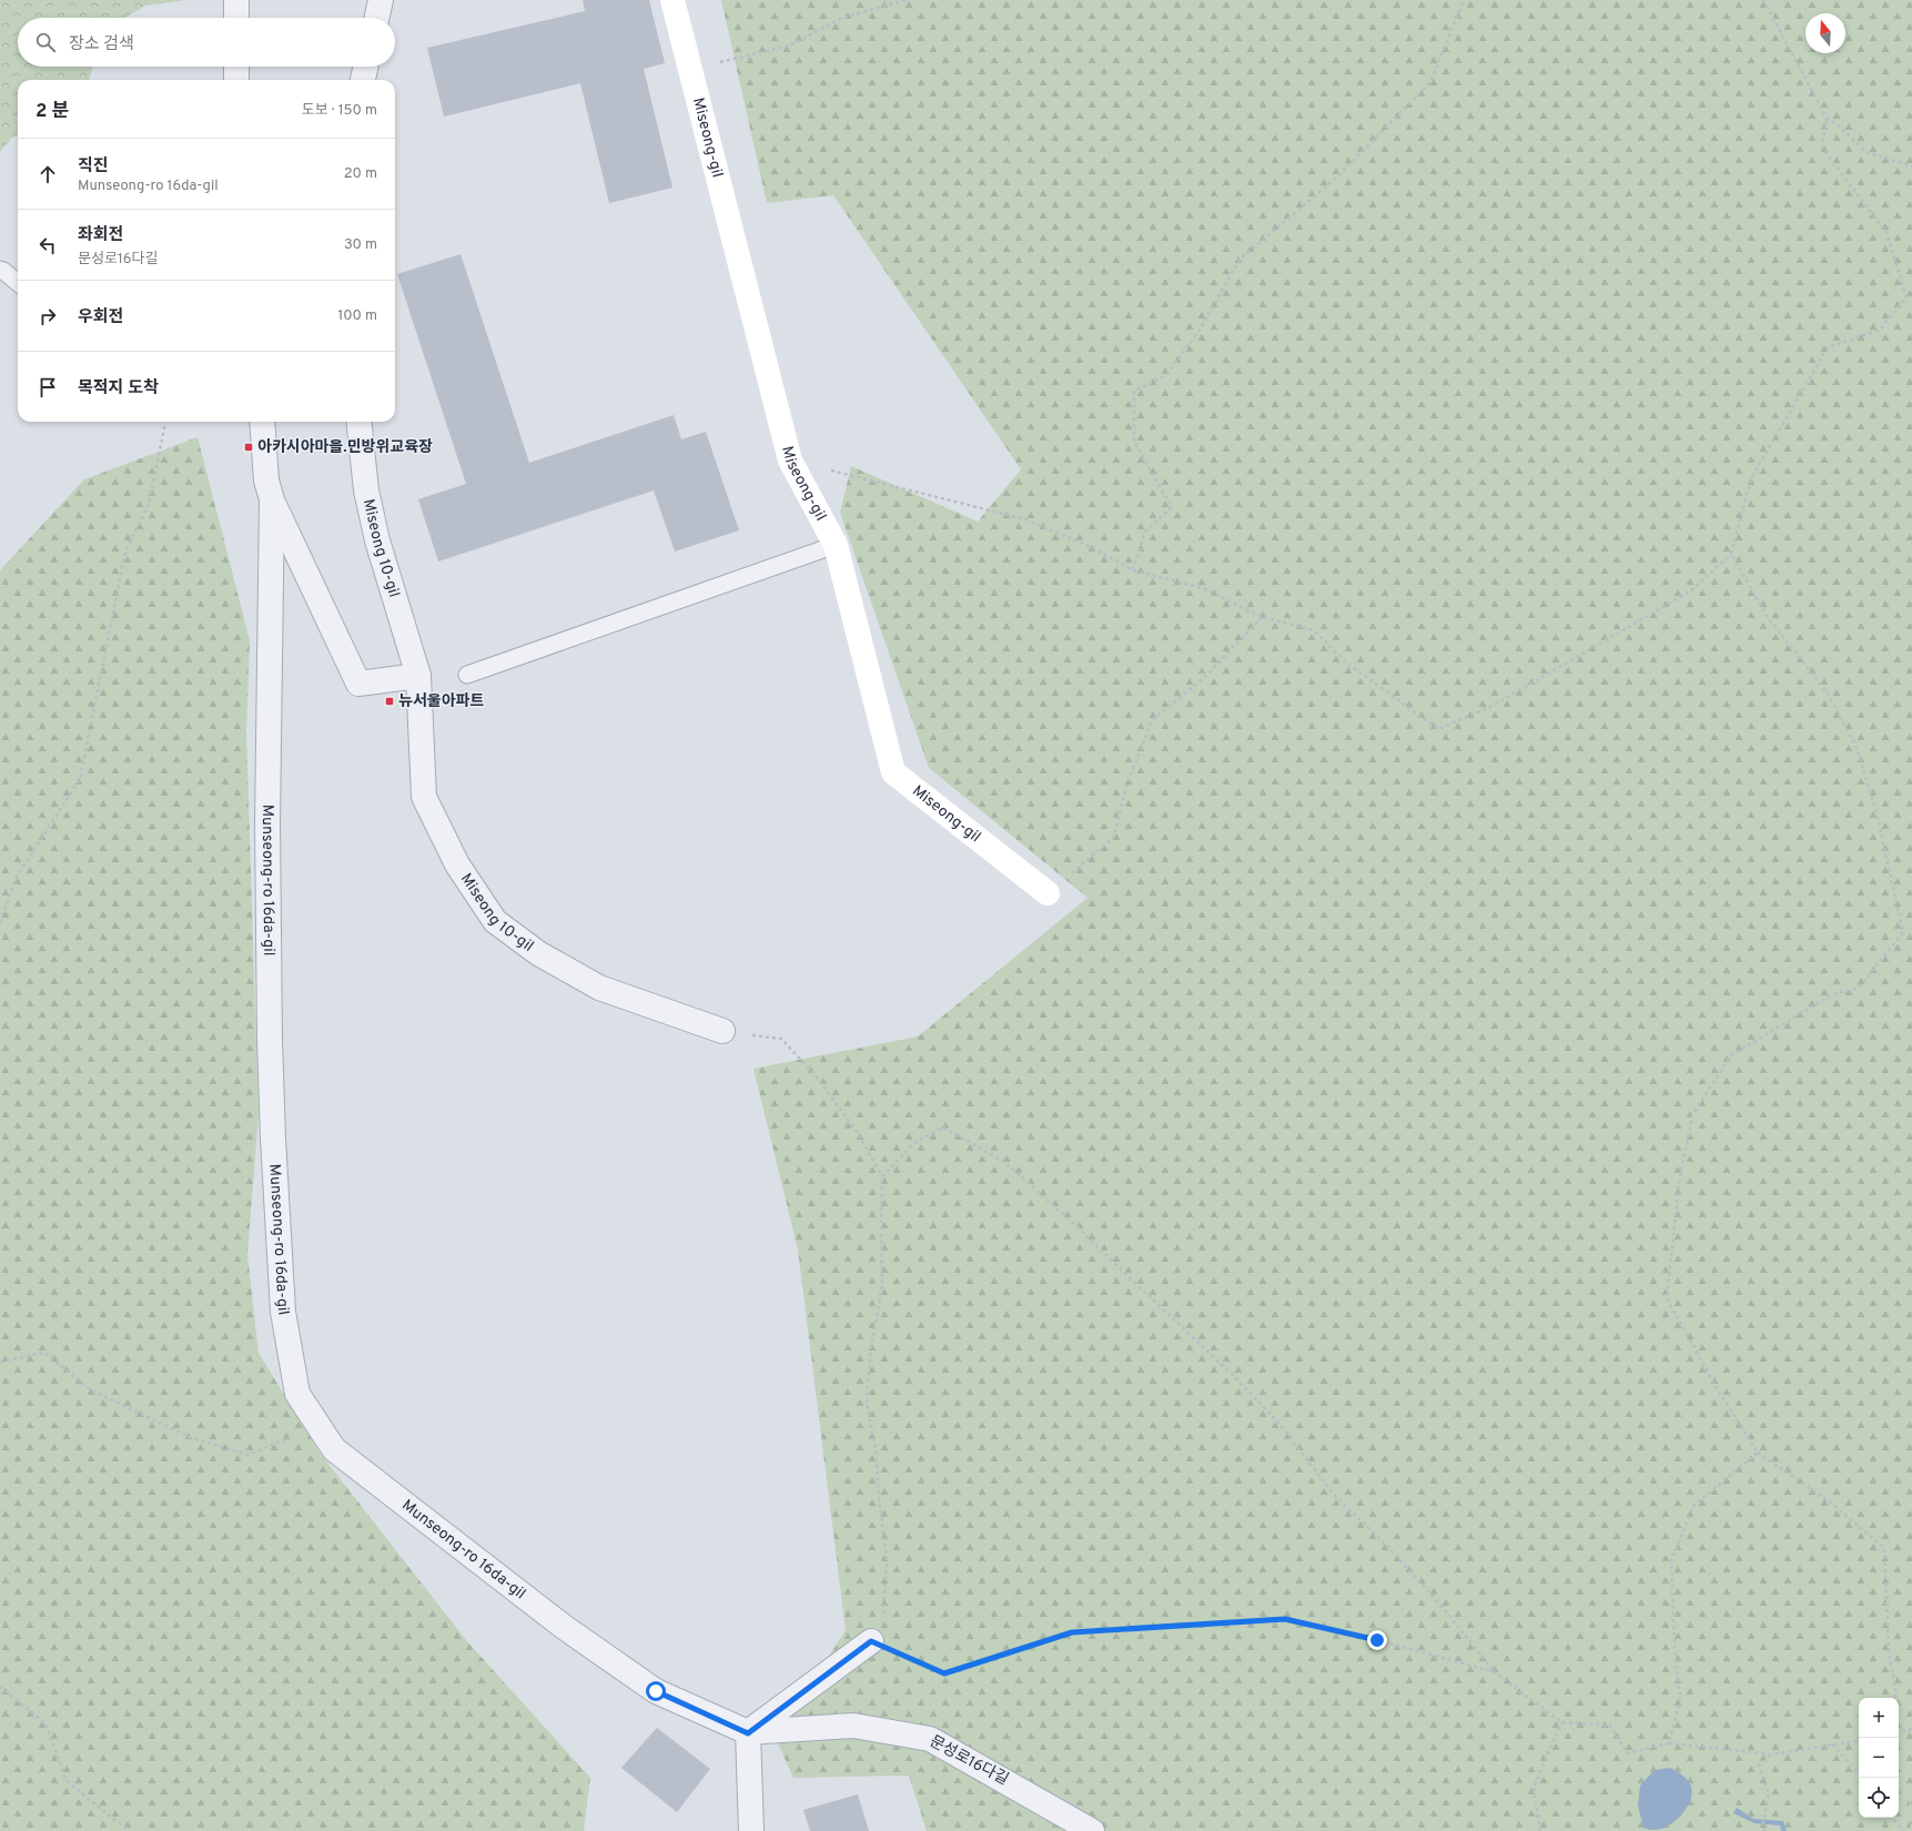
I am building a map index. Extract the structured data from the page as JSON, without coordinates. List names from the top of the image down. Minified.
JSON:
{"streets":{"street":["Miseong-gil","Miseong 10-gil","Munseong-ro 16da-gil","문성로16다길"]},"crossings":[["Munseong-ro 16da-gil","문성로16다길"]],"places":{"transit":["아카시아마을.민방위교육장","뉴서울아파트"]},"north":"top","page":{"search":"장소 검색","heading":["2 분","도보 · 150 m"],"list":[["직진","Munseong-ro 16da-gil","20 m"],["좌회전","문성로16다길","30 m"],["우회전","100 m"],"목적지 도착"],"map_buttons":["+","−"]}}
